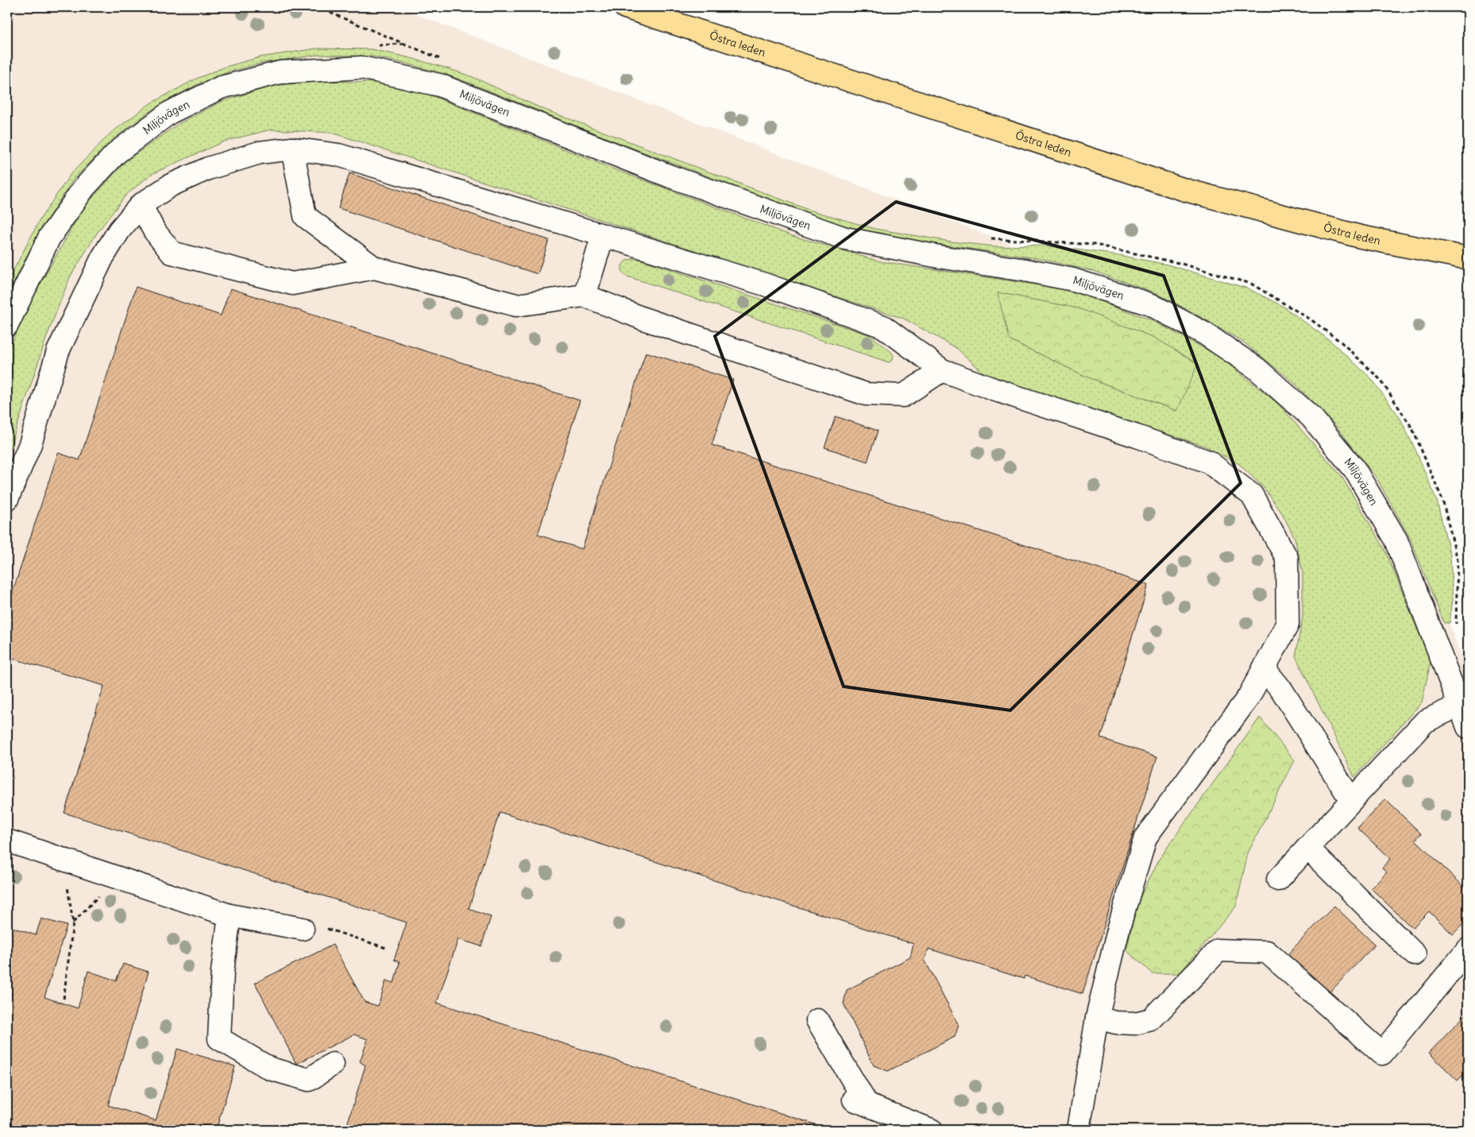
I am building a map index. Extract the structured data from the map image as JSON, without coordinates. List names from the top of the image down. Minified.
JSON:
{"streets":{"highway":["Östra leden"],"street":["Miljövägen"]}}
